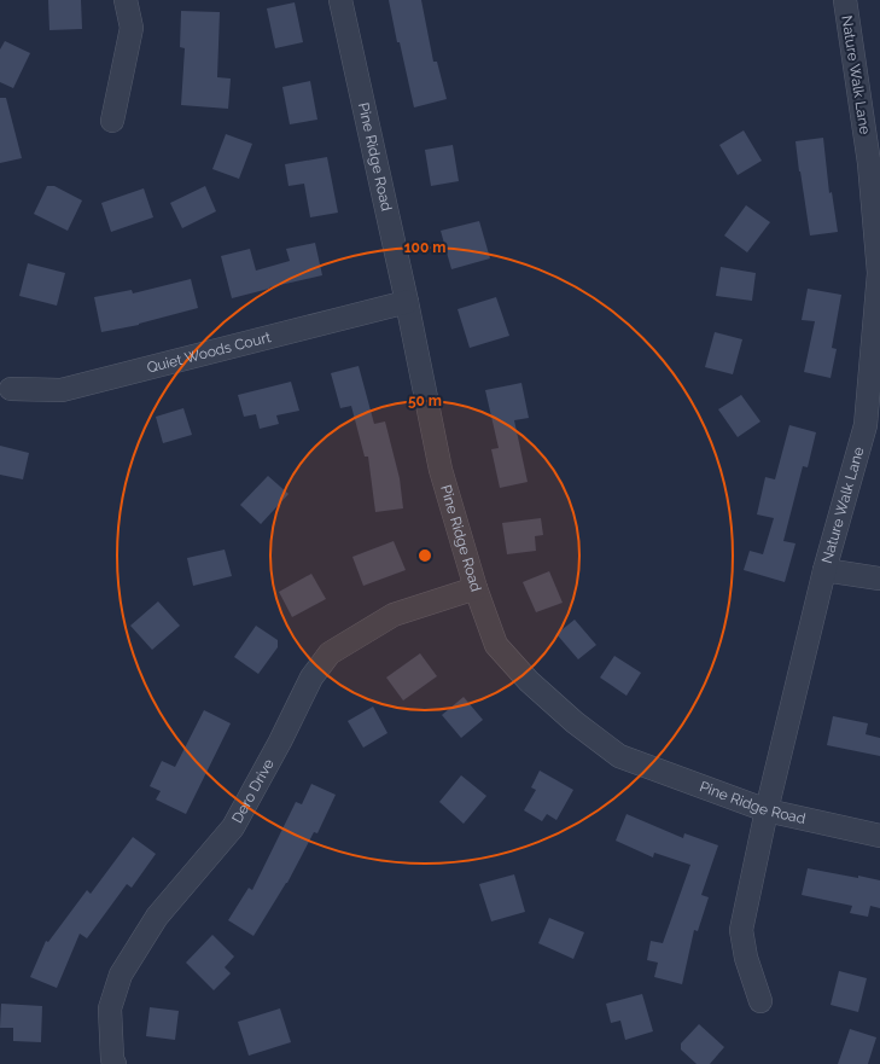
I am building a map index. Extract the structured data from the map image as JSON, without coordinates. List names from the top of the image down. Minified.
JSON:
{"streets":{"street":["Nature Walk Lane","Pine Ridge Road","Quiet Woods Court","Dero Drive"]},"crossings":[["Nature Walk Lane","Pine Ridge Road"],["Pine Ridge Road","Quiet Woods Court"],["Pine Ridge Road","Dero Drive"]],"rings":["100 m","50 m"]}
